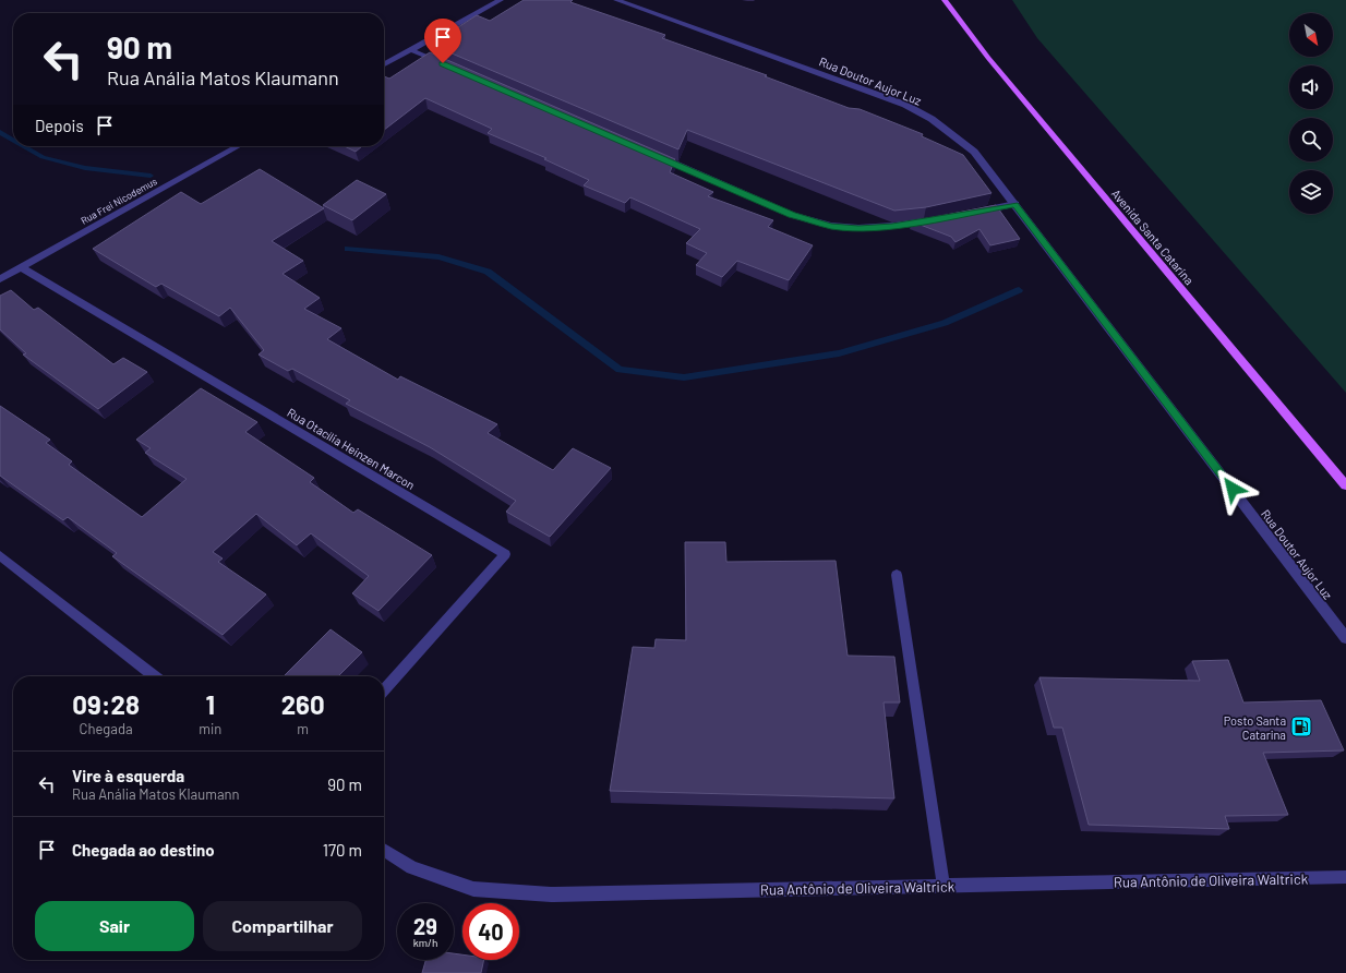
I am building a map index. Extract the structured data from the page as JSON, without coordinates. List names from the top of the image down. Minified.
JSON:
{"streets":{"main road":["Avenida Santa Catarina"],"street":["Rua Doutor Aujor Luz","Rua Frei Nicodemus","Rua Otacília Heinzen Marcon","Rua Antônio de Oliveira Waltrick"]},"crossings":[["Rua Frei Nicodemus","Rua Otacília Heinzen Marcon"]],"places":{"fuel station":["Posto Santa Catarina"]},"north":"bottom right","page":{"turn":["90 m","Rua Anália Matos Klaumann"],"then":"Depois","eta":["09:28","Chegada","1","min","260","m"],"list":[{"name":"Vire à esquerda","note":"Rua Anália Matos Klaumann","value":"90 m"},{"name":"Chegada ao destino","value":"170 m"}],"buttons":["Sair","Compartilhar"],"speed":"29 km/h","limit":"40"}}
